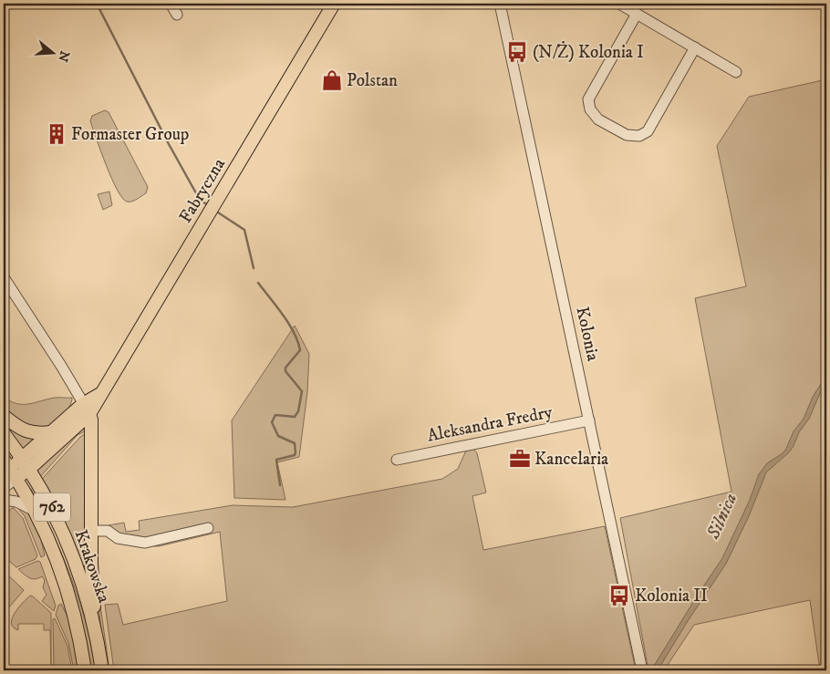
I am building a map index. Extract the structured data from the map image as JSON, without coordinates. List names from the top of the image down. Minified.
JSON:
{"streets":{"main road":["Fabryczna","762","Krakowska"],"street":["Kolonia","Aleksandra Fredry"]},"crossings":[["Fabryczna","Krakowska"],["Kolonia","Aleksandra Fredry"]],"water":["Silnica"],"places":{"bus stop":["(N/Ż) Kolonia I","Kolonia II"],"shop":["Polstan"],"building":["Formaster Group"],"office":["Kancelaria"]},"north":"right"}
